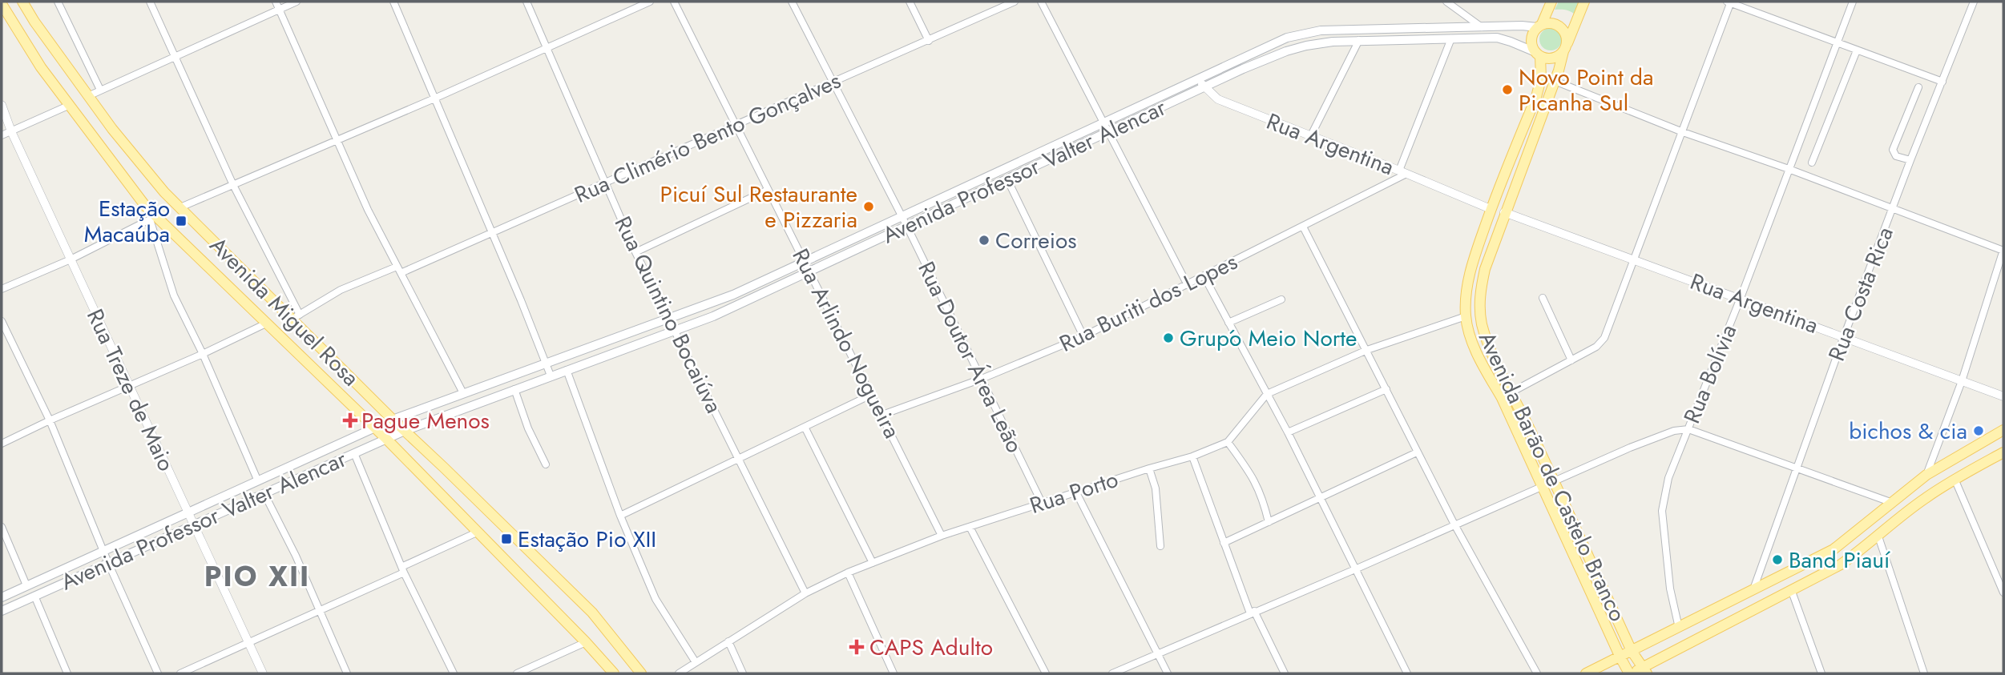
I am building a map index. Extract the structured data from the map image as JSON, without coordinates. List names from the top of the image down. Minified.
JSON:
{"streets":{"main road":["Avenida Professor Valter Alencar","Avenida Miguel Rosa","Avenida Barão de Castelo Branco"],"street":["Rua Climério Bento Gonçalves","Rua Argentina","Rua Costa Rica","Rua Buriti dos Lopes","Rua Quintino Bocaiúva","Rua Arlindo Nogueira","Rua Doutor Área Leão","Rua Bolívia","Rua Treze de Maio","Rua Porto"]},"crossings":[["Rua Climério Bento Gonçalves","Avenida Miguel Rosa"],["Rua Climério Bento Gonçalves","Rua Quintino Bocaiúva"],["Rua Climério Bento Gonçalves","Rua Arlindo Nogueira"],["Rua Climério Bento Gonçalves","Rua Doutor Área Leão"],["Rua Argentina","Avenida Professor Valter Alencar"],["Rua Argentina","Rua Costa Rica"],["Rua Argentina","Rua Buriti dos Lopes"],["Rua Argentina","Rua Bolívia"],["Rua Argentina","Avenida Barão de Castelo Branco"],["Avenida Professor Valter Alencar","Avenida Miguel Rosa"],["Avenida Professor Valter Alencar","Rua Quintino Bocaiúva"],["Avenida Professor Valter Alencar","Rua Arlindo Nogueira"],["Avenida Professor Valter Alencar","Rua Doutor Área Leão"],["Avenida Professor Valter Alencar","Rua Treze de Maio"],["Avenida Professor Valter Alencar","Avenida Barão de Castelo Branco"],["Rua Buriti dos Lopes","Rua Arlindo Nogueira"],["Rua Buriti dos Lopes","Rua Doutor Área Leão"],["Rua Quintino Bocaiúva","Rua Porto"],["Rua Arlindo Nogueira","Rua Porto"],["Rua Doutor Área Leão","Rua Porto"],["Avenida Barão de Castelo Branco","Rua Porto"]],"districts":["PIO XII"],"places":{"other":["Novo Point da Picanha Sul","Picuí Sul Restaurante e Pizzaria","Correios","Gruṕo Meio Norte","bichos & cia","Band Piauí"],"transit":["Estação Macaúba","Estação Pio XII"],"health":["Pague Menos","CAPS Adulto"]}}
